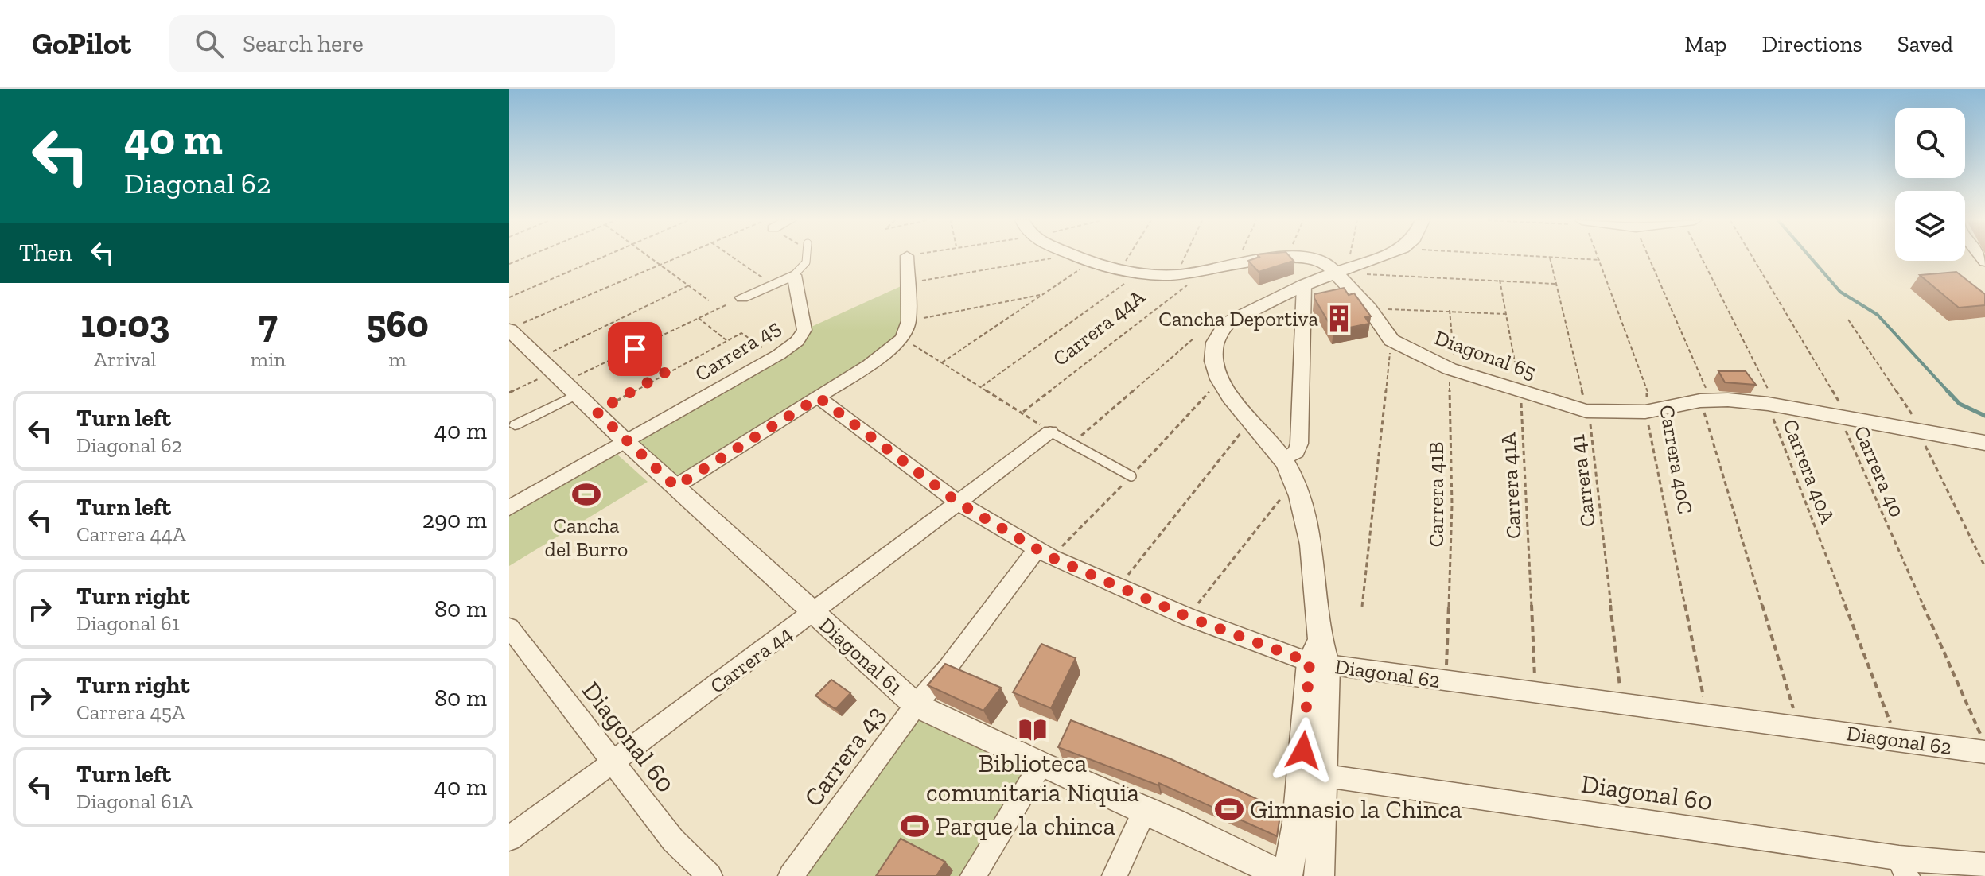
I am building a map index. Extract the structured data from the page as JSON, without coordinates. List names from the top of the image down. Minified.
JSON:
{"streets":{"street":["Carrera 45","Diagonal 65","Diagonal 61","Carrera 44","Diagonal 62","Diagonal 60","Carrera 43"],"path":["Carrera 44A","Carrera 40C","Carrera 40A","Carrera 40","Carrera 41","Carrera 41A","Carrera 41B"]},"crossings":[["Carrera 44A","Diagonal 65"],["Carrera 45","Diagonal 61"],["Diagonal 65","Carrera 40C"],["Diagonal 65","Carrera 40A"],["Diagonal 65","Carrera 40"],["Diagonal 65","Carrera 41"],["Diagonal 65","Carrera 41A"],["Diagonal 65","Carrera 41B"],["Carrera 40C","Diagonal 62"],["Carrera 40A","Diagonal 62"],["Carrera 41","Diagonal 62"],["Carrera 41A","Diagonal 62"],["Carrera 41B","Diagonal 62"],["Diagonal 61","Carrera 44"],["Diagonal 61","Carrera 43"],["Carrera 44","Diagonal 62"],["Carrera 44","Diagonal 60"],["Diagonal 62","Carrera 43"]],"places":{"building":["Cancha Deportiva"],"sports":["Cancha del Burro","Gimnasio la Chinca","Parque la chinca"],"library":["Biblioteca comunitaria Niquia"]},"page":{"header":"GoPilot","search":"Search here","nav":["Map","Directions","Saved"],"turn":["40 m","Diagonal 62"],"then":"Then","eta":["10:03","Arrival","7","min","560","m"],"list":[{"name":"Turn left","note":"Diagonal 62","value":"40 m"},{"name":"Turn left","note":"Carrera 44A","value":"290 m"},{"name":"Turn right","note":"Diagonal 61","value":"80 m"},{"name":"Turn right","note":"Carrera 45A","value":"80 m"},{"name":"Turn left","note":"Diagonal 61A","value":"40 m"}]}}
